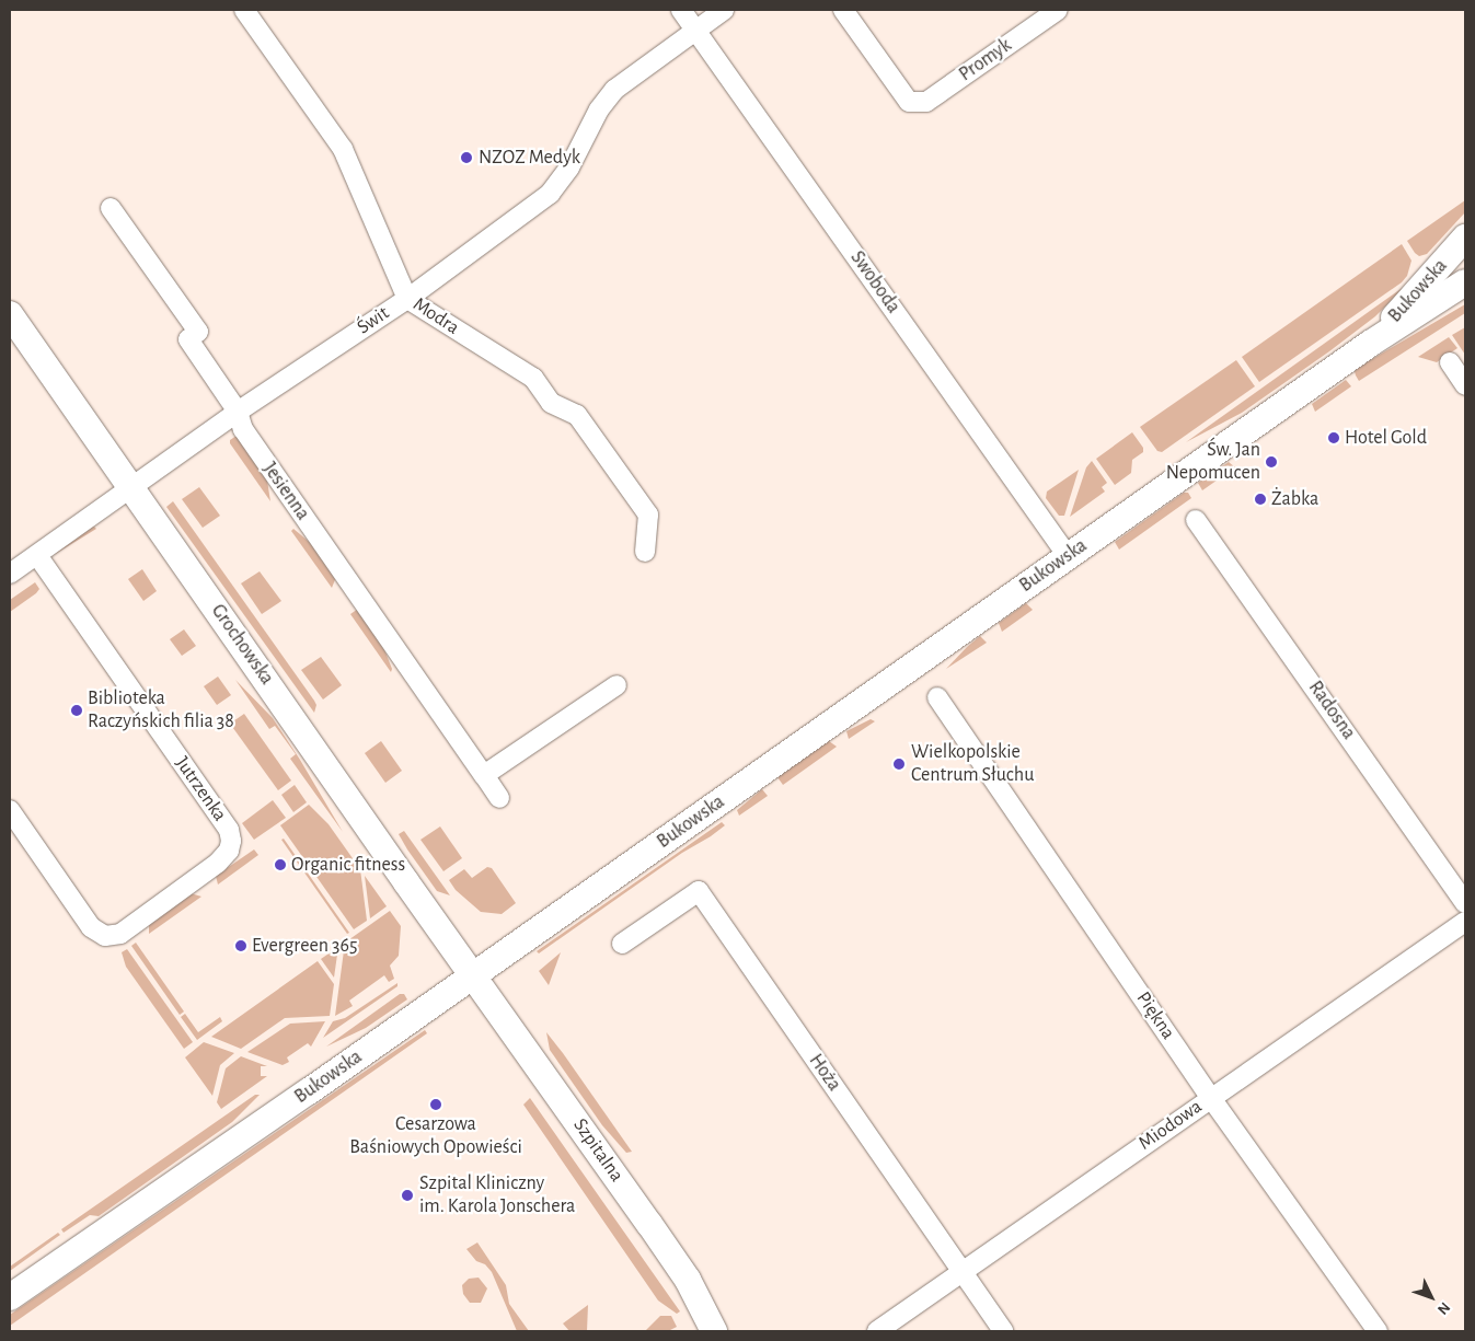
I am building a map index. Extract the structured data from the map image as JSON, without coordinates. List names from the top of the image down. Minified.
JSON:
{"streets":{"main road":["Bukowska","Grochowska","Szpitalna"],"street":["Promyk","Swoboda","Modra","Świt","Jesienna","Radosna","Jutrzenka","Piękna","Hoża","Miodowa"]},"crossings":[["Swoboda","Bukowska"],["Swoboda","Świt"],["Bukowska","Grochowska"],["Bukowska","Szpitalna"],["Modra","Świt"],["Świt","Jesienna"],["Świt","Grochowska"],["Świt","Jutrzenka"],["Grochowska","Szpitalna"],["Piękna","Miodowa"],["Hoża","Miodowa"]],"places":["NZOZ Medyk","Hotel Gold","Św. Jan Nepomucen","Żabka","Biblioteka Raczyńskich filia 38","Wielkopolskie Centrum Słuchu","Organic fitness","Evergreen 365","Cesarzowa Baśniowych Opowieści","Szpital Kliniczny im. Karola Jonschera"],"north":"bottom right"}
